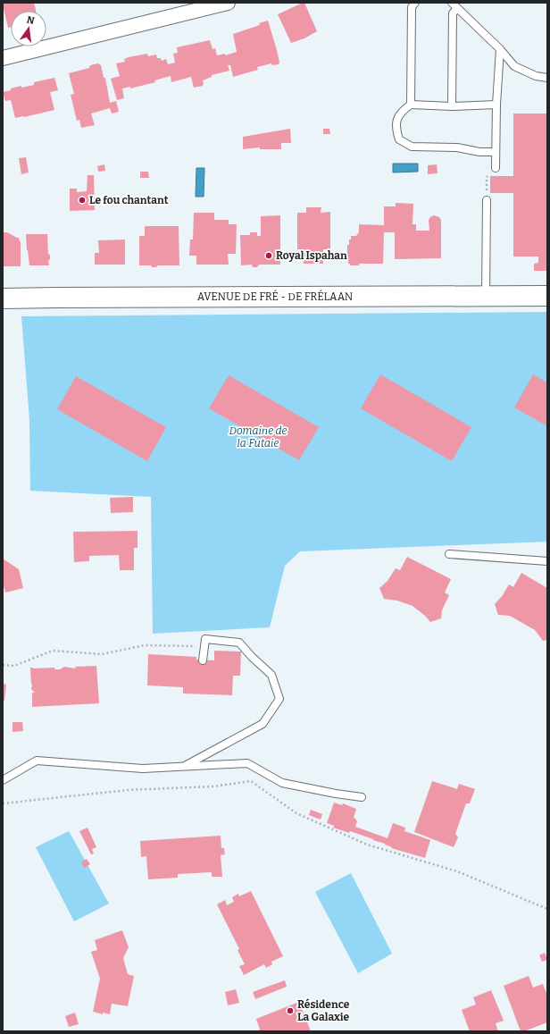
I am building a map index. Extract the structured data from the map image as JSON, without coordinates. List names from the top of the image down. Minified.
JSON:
{"streets":{"main road":["AVENUE DE FRÉ - DE FRÉLAAN"]},"parks":["Domaine de la Futaie"],"places":["Le fou chantant","Royal Ispahan","Résidence La Galaxie"],"north":"top"}
